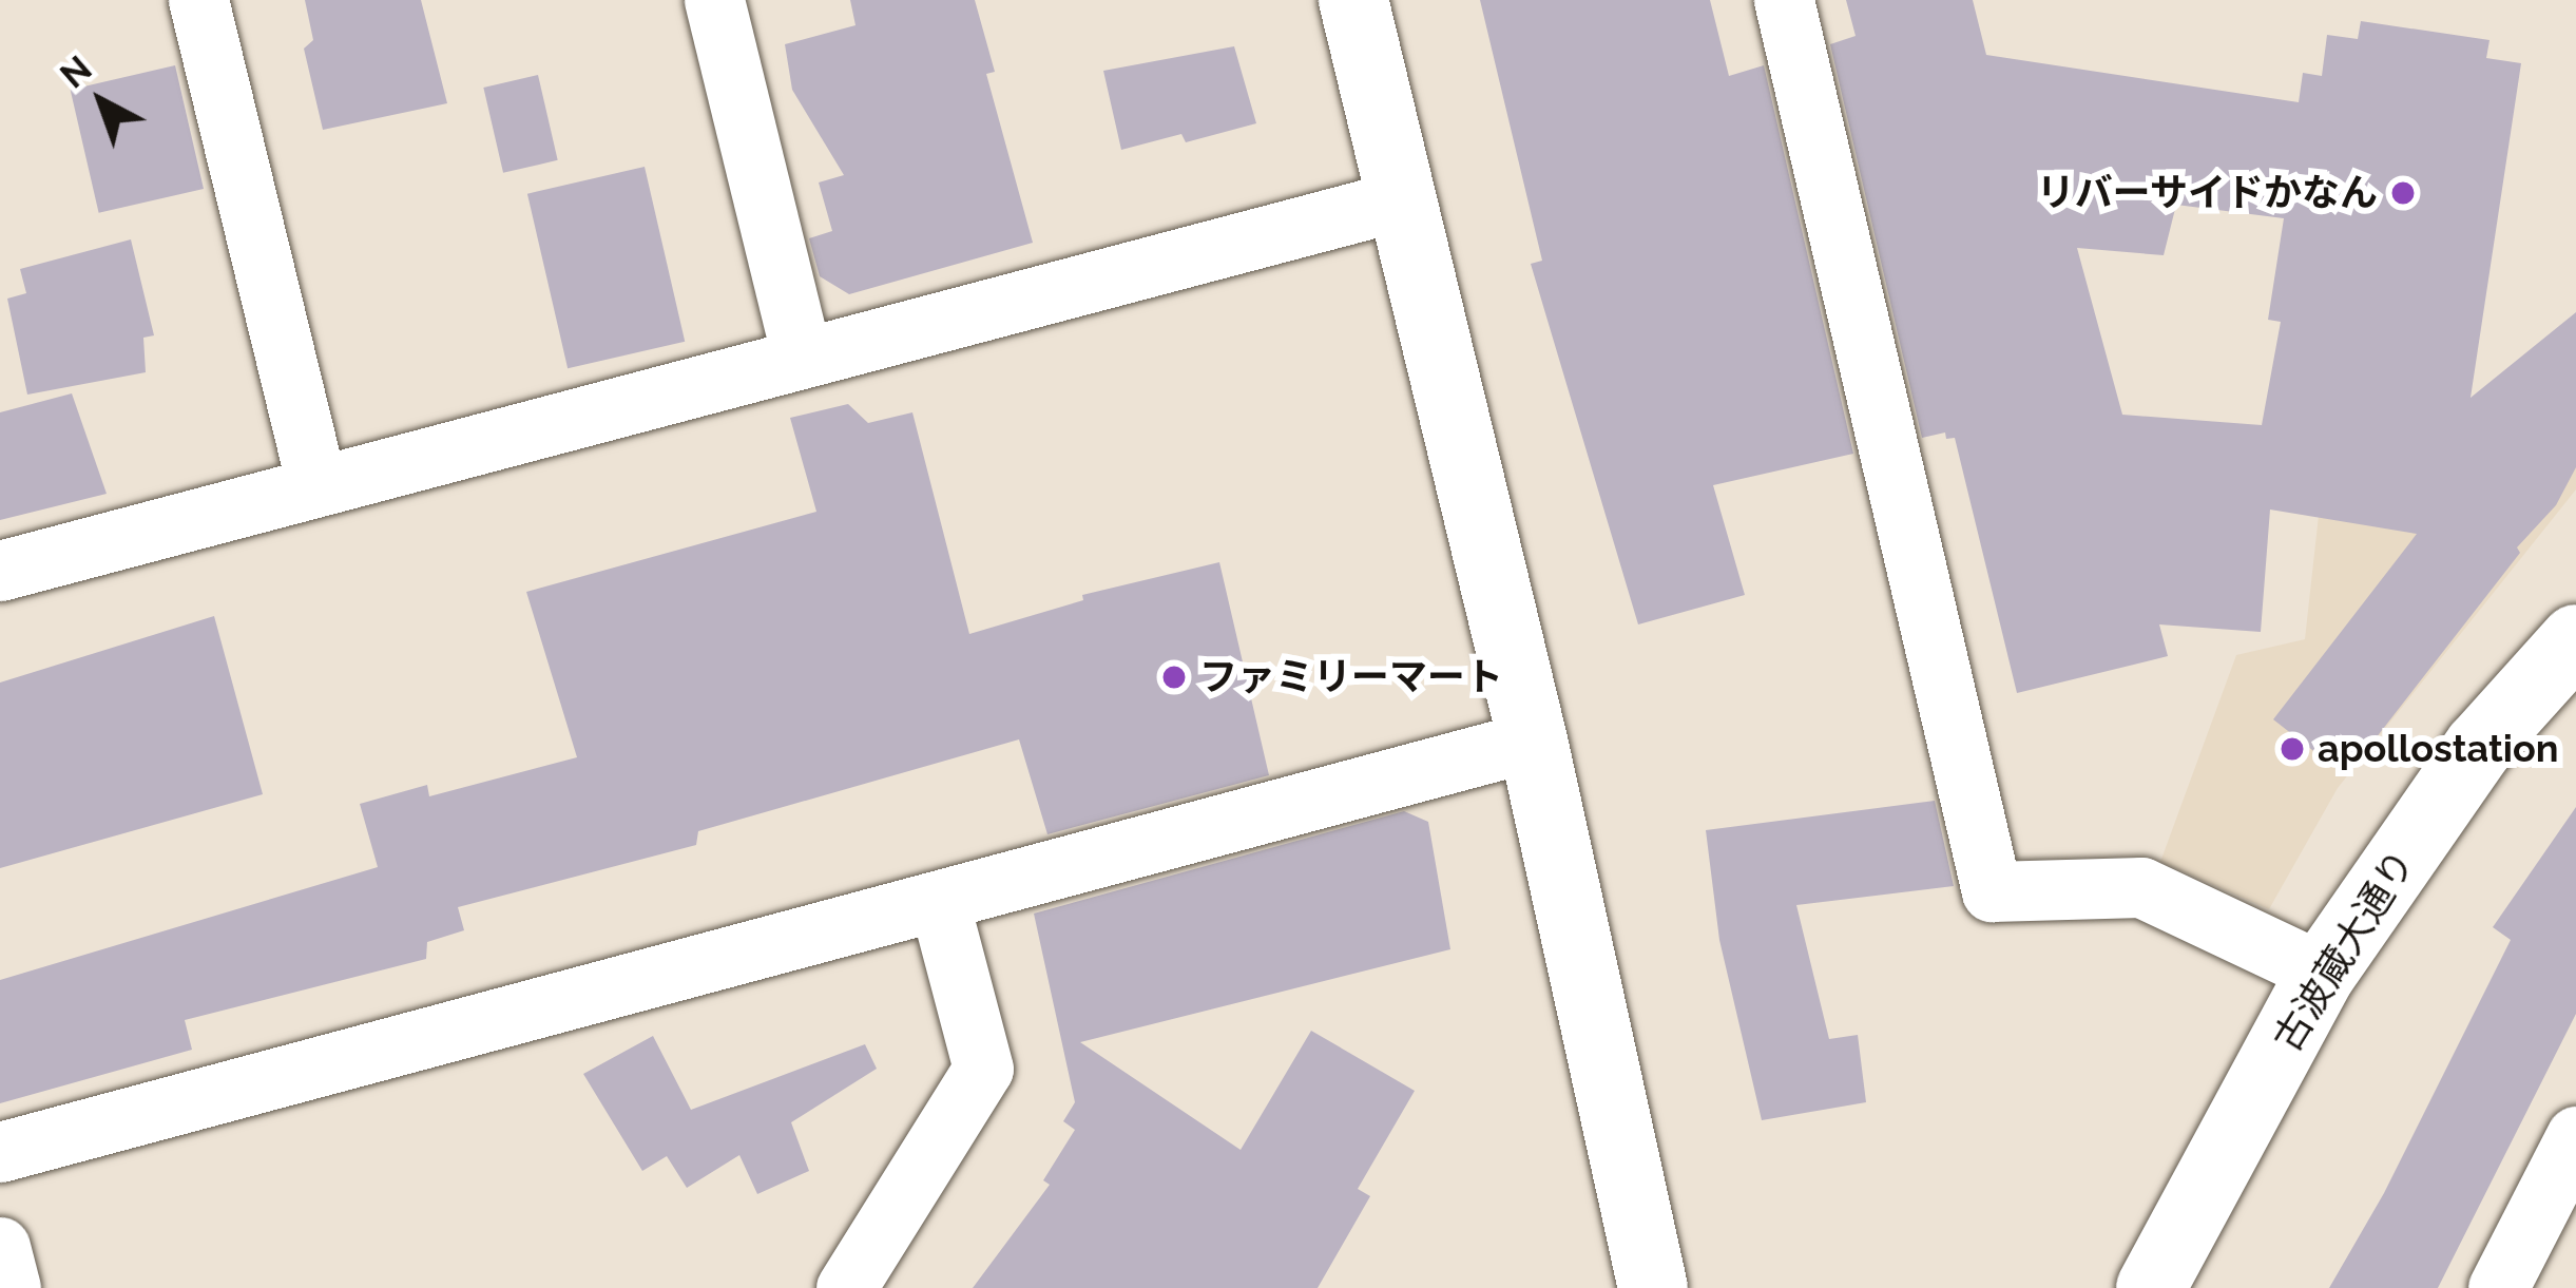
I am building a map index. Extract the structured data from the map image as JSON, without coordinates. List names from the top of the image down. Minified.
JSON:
{"streets":{"main road":["古波蔵大通り"]},"places":["リバーサイドかなん","ファミリーマート","apollostation"],"north":"top left"}
